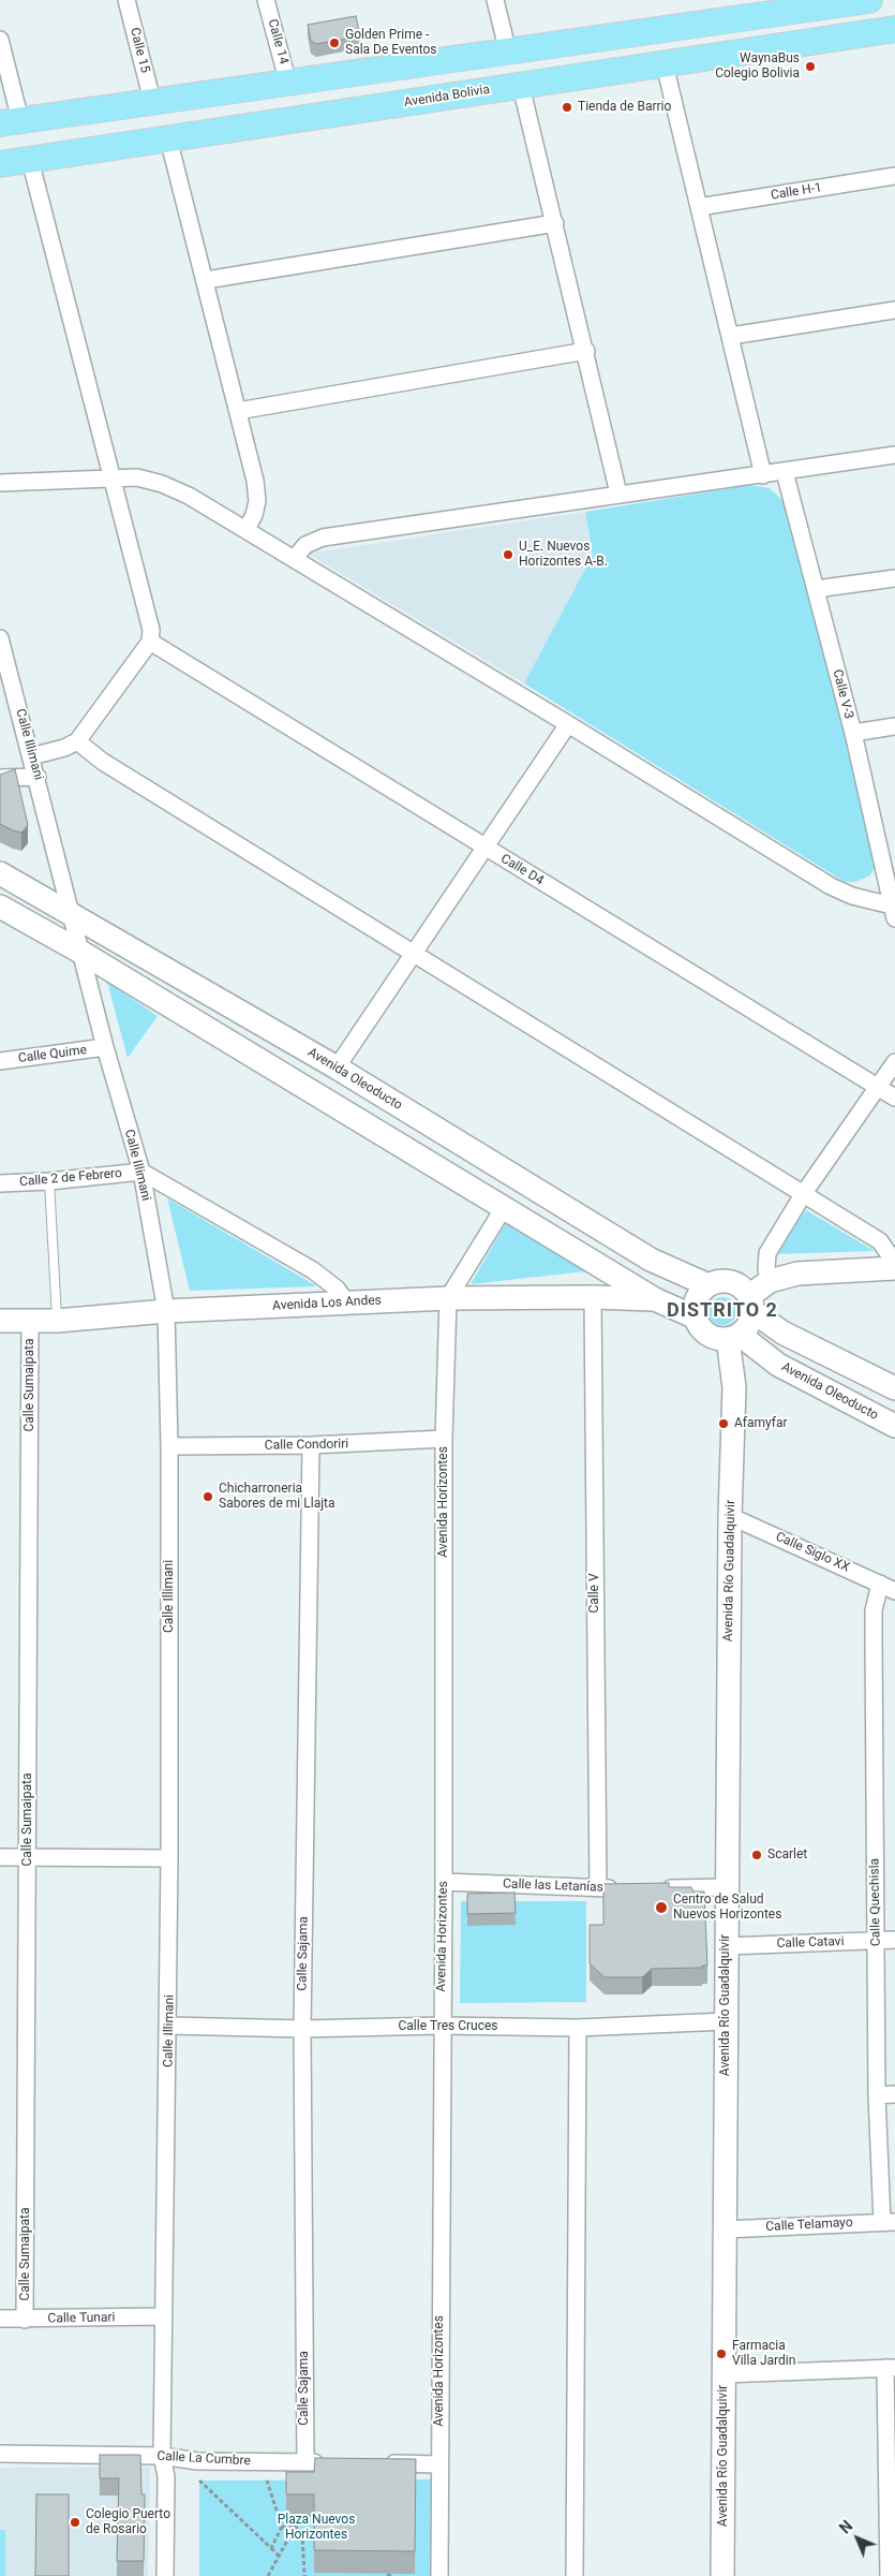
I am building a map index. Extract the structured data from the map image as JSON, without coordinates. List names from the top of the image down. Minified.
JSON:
{"streets":{"main road":["Avenida Bolivia"],"street":["Calle 14","Calle 15","Calle H-1","Calle V-3","Calle Illimani","Calle D4","Calle Quime","Avenida Oleoducto","Calle 2 de Febrero","Avenida Los Andes","Calle Sumaipata","Calle Condoriri","Avenida Horizontes","Calle Siglo XX","Avenida Río Guadalquivir","Calle V","Calle las Letanías","Calle Quechisla","Calle Catavi","Calle Sajama","Calle Tres Cruces","Calle Telamayo","Calle Tunari","Calle La Cumbre"]},"crossings":[["Calle Illimani","Calle Quime"],["Calle Illimani","Avenida Oleoducto"],["Calle Illimani","Calle 2 de Febrero"],["Calle Illimani","Avenida Los Andes"],["Calle Illimani","Calle Condoriri"],["Calle Illimani","Calle Tres Cruces"],["Calle Illimani","Calle Tunari"],["Calle Illimani","Calle La Cumbre"],["Avenida Oleoducto","Avenida Río Guadalquivir"],["Avenida Los Andes","Calle Sumaipata"],["Avenida Los Andes","Avenida Horizontes"],["Avenida Los Andes","Calle V"],["Calle Sumaipata","Calle Tunari"],["Calle Condoriri","Avenida Horizontes"],["Calle Condoriri","Calle Sajama"],["Avenida Horizontes","Calle las Letanías"],["Avenida Horizontes","Calle Tres Cruces"],["Calle Siglo XX","Avenida Río Guadalquivir"],["Calle Siglo XX","Calle Quechisla"],["Avenida Río Guadalquivir","Calle Catavi"],["Avenida Río Guadalquivir","Calle Tres Cruces"],["Avenida Río Guadalquivir","Calle Telamayo"],["Calle V","Calle las Letanías"],["Calle Quechisla","Calle Catavi"],["Calle Quechisla","Calle Telamayo"],["Calle Sajama","Calle Tres Cruces"],["Calle Sajama","Calle La Cumbre"]],"districts":["DISTRITO 2"],"parks":["Plaza Nuevos Horizontes"],"places":["Golden Prime - Sala De Eventos","WaynaBus Colegio Bolivia","Tienda de Barrio","U_E. Nuevos Horizontes A-B.","Afamyfar","Chicharroneria Sabores de mi Llajta","Scarlet","Centro de Salud Nuevos Horizontes","Farmacia Villa Jardin","Colegio Puerto de Rosario"],"north":"top left"}
